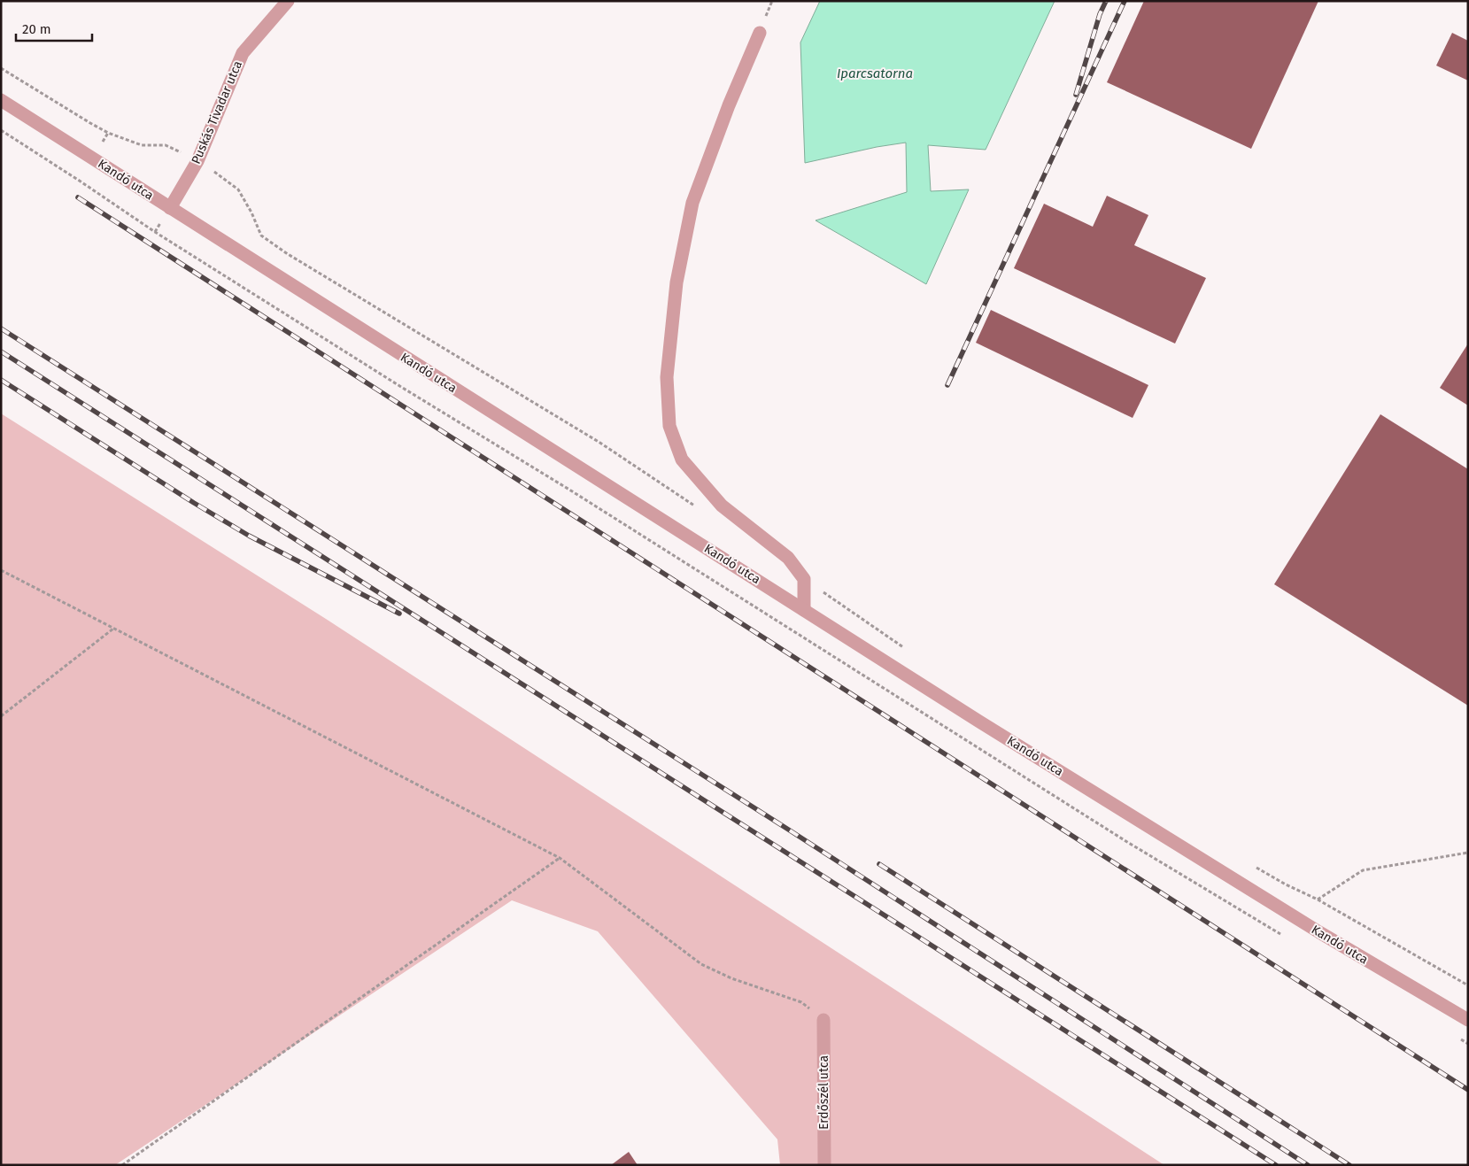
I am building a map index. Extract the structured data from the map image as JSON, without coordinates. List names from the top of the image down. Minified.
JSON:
{"streets":{"street":["Puskás Tivadar utca","Kandó utca","Erdőszél utca"]},"crossings":[["Puskás Tivadar utca","Kandó utca"]],"water":["Iparcsatorna"],"scale_bar":"20 m"}
